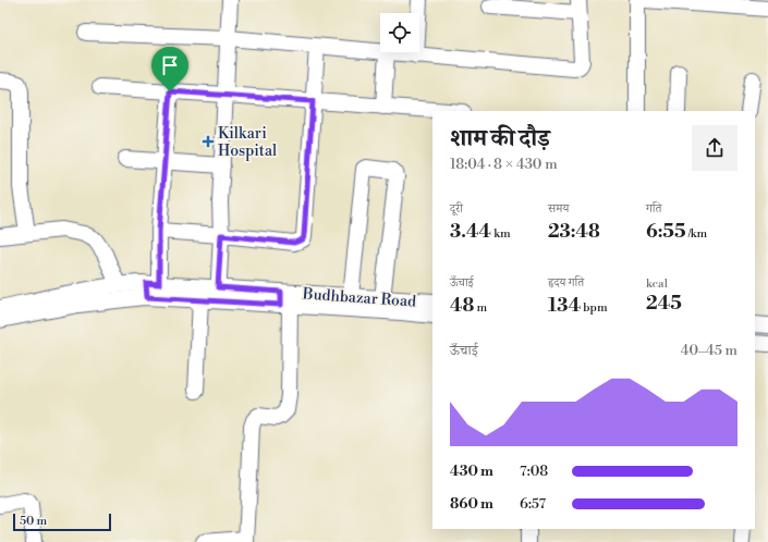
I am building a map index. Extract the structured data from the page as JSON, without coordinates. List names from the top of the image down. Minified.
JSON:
{"streets":{"street":["Budhbazar Road"]},"places":{"health":["Kilkari Hospital"]},"scale_bar":"50 m","page":{"heading":["शाम की दौड़","18:04 · 8 × 430 m"],"stats":[["दूरी","3.44 km"],["समय","23:48"],["गति","6:55 /km"],["ऊँचाई","48 m"],["हृदय गति","134 bpm"],["kcal","245"]],"chart":["ऊँचाई","40–45 m"],"list":[{"name":"430 m","note":"7:08"},{"name":"860 m","note":"6:57"}],"scale":"50 m"}}
